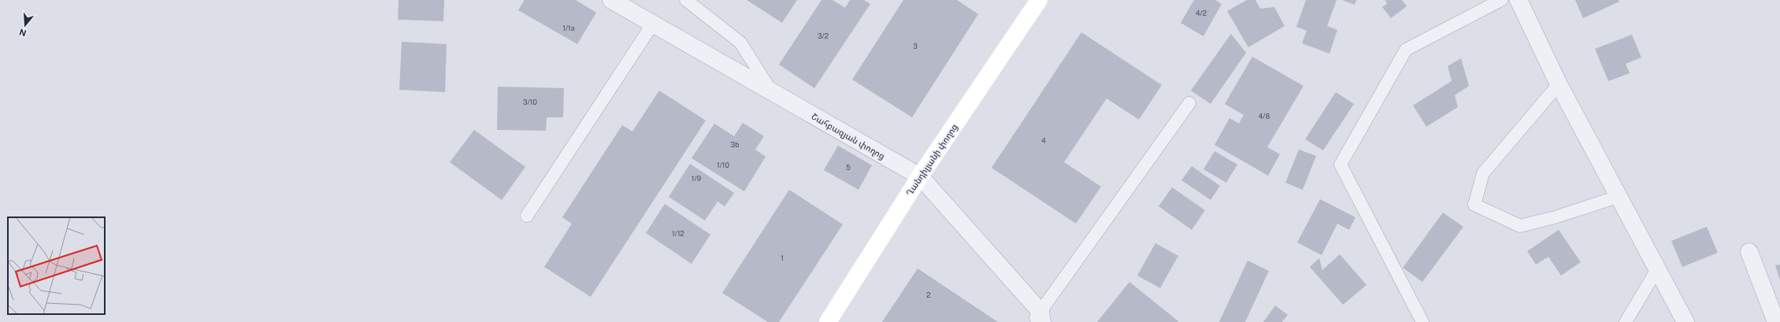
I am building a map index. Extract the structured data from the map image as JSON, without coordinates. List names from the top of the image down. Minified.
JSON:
{"streets":{"main road":["Ղանդիլյանի փողոց"],"street":["Շահբազյան փողոց"]},"crossings":[["Շահբազյան փողոց","Ղանդիլյանի փողոց"]],"house_numbers":["4/2","1/1a","3/2","3","3/10","4/8","4","3b","1/10","5","1/9","1/12","1","2"],"north":"bottom"}
